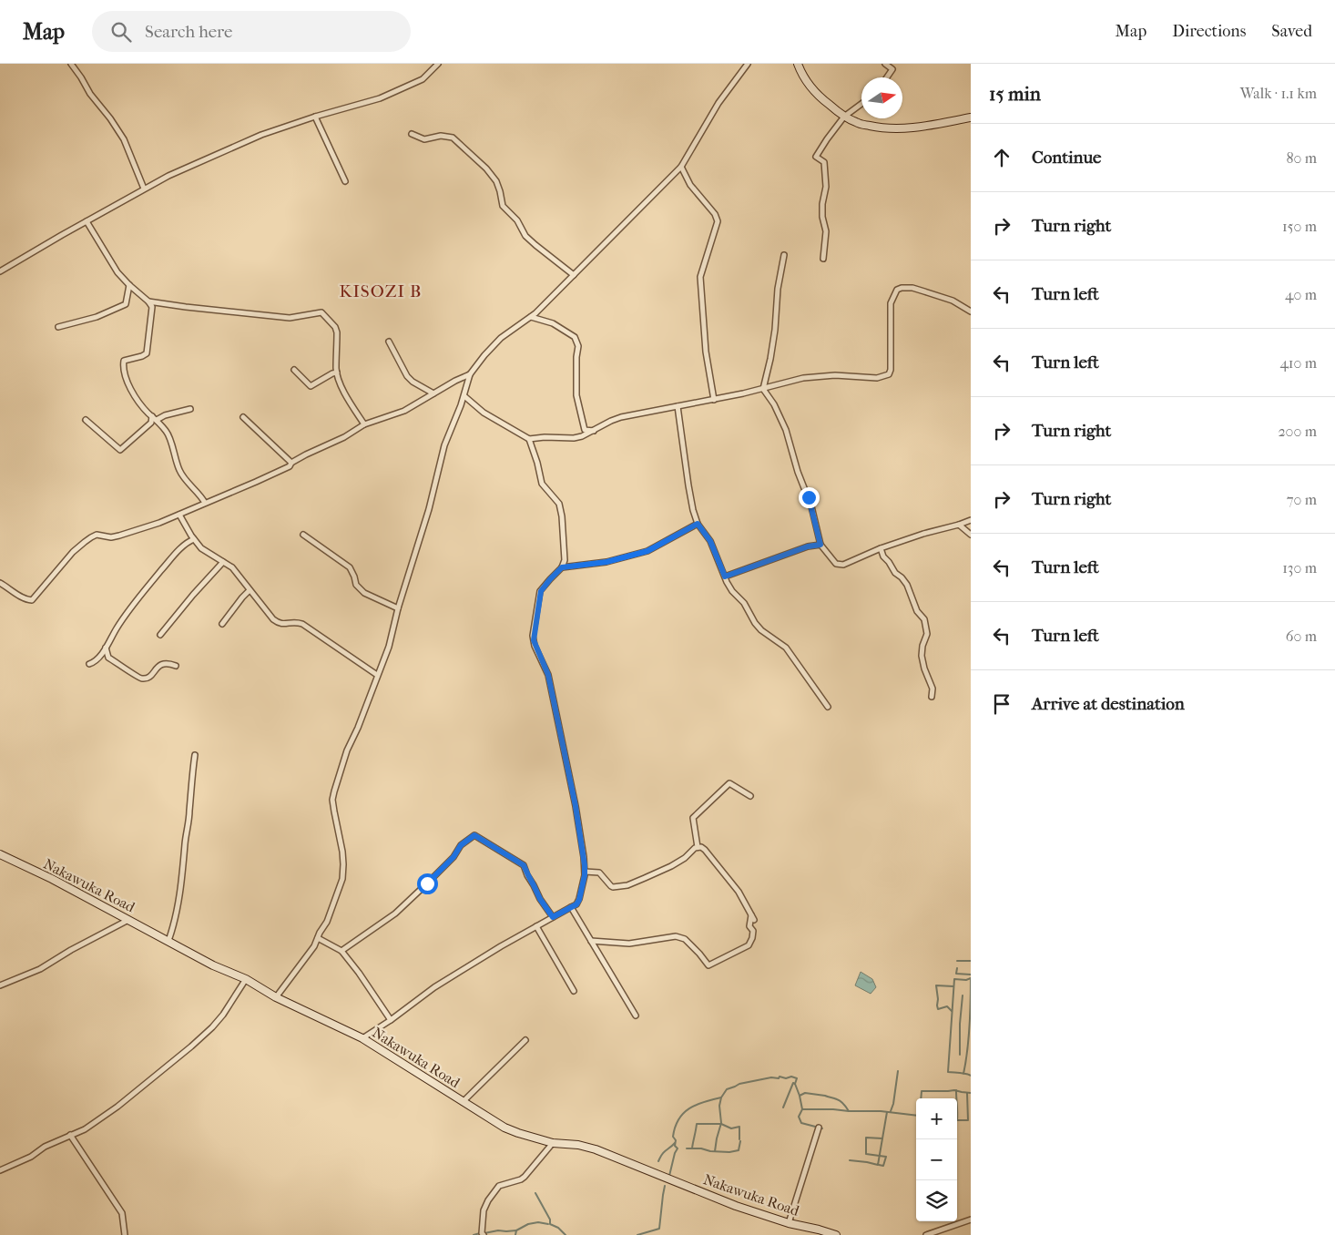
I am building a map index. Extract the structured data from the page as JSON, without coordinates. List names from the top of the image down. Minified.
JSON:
{"streets":{"main road":["Nakawuka Road"]},"districts":["KISOZI B"],"north":"right","page":{"header":"Map","search":"Search here","nav":["Map","Directions","Saved"],"heading":["15 min","Walk · 1.1 km"],"list":[["Continue","80 m"],["Turn right","150 m"],["Turn left","40 m"],["Turn left","410 m"],["Turn right","200 m"],["Turn right","70 m"],["Turn left","130 m"],["Turn left","60 m"],"Arrive at destination"],"map_buttons":["+","−"]}}
